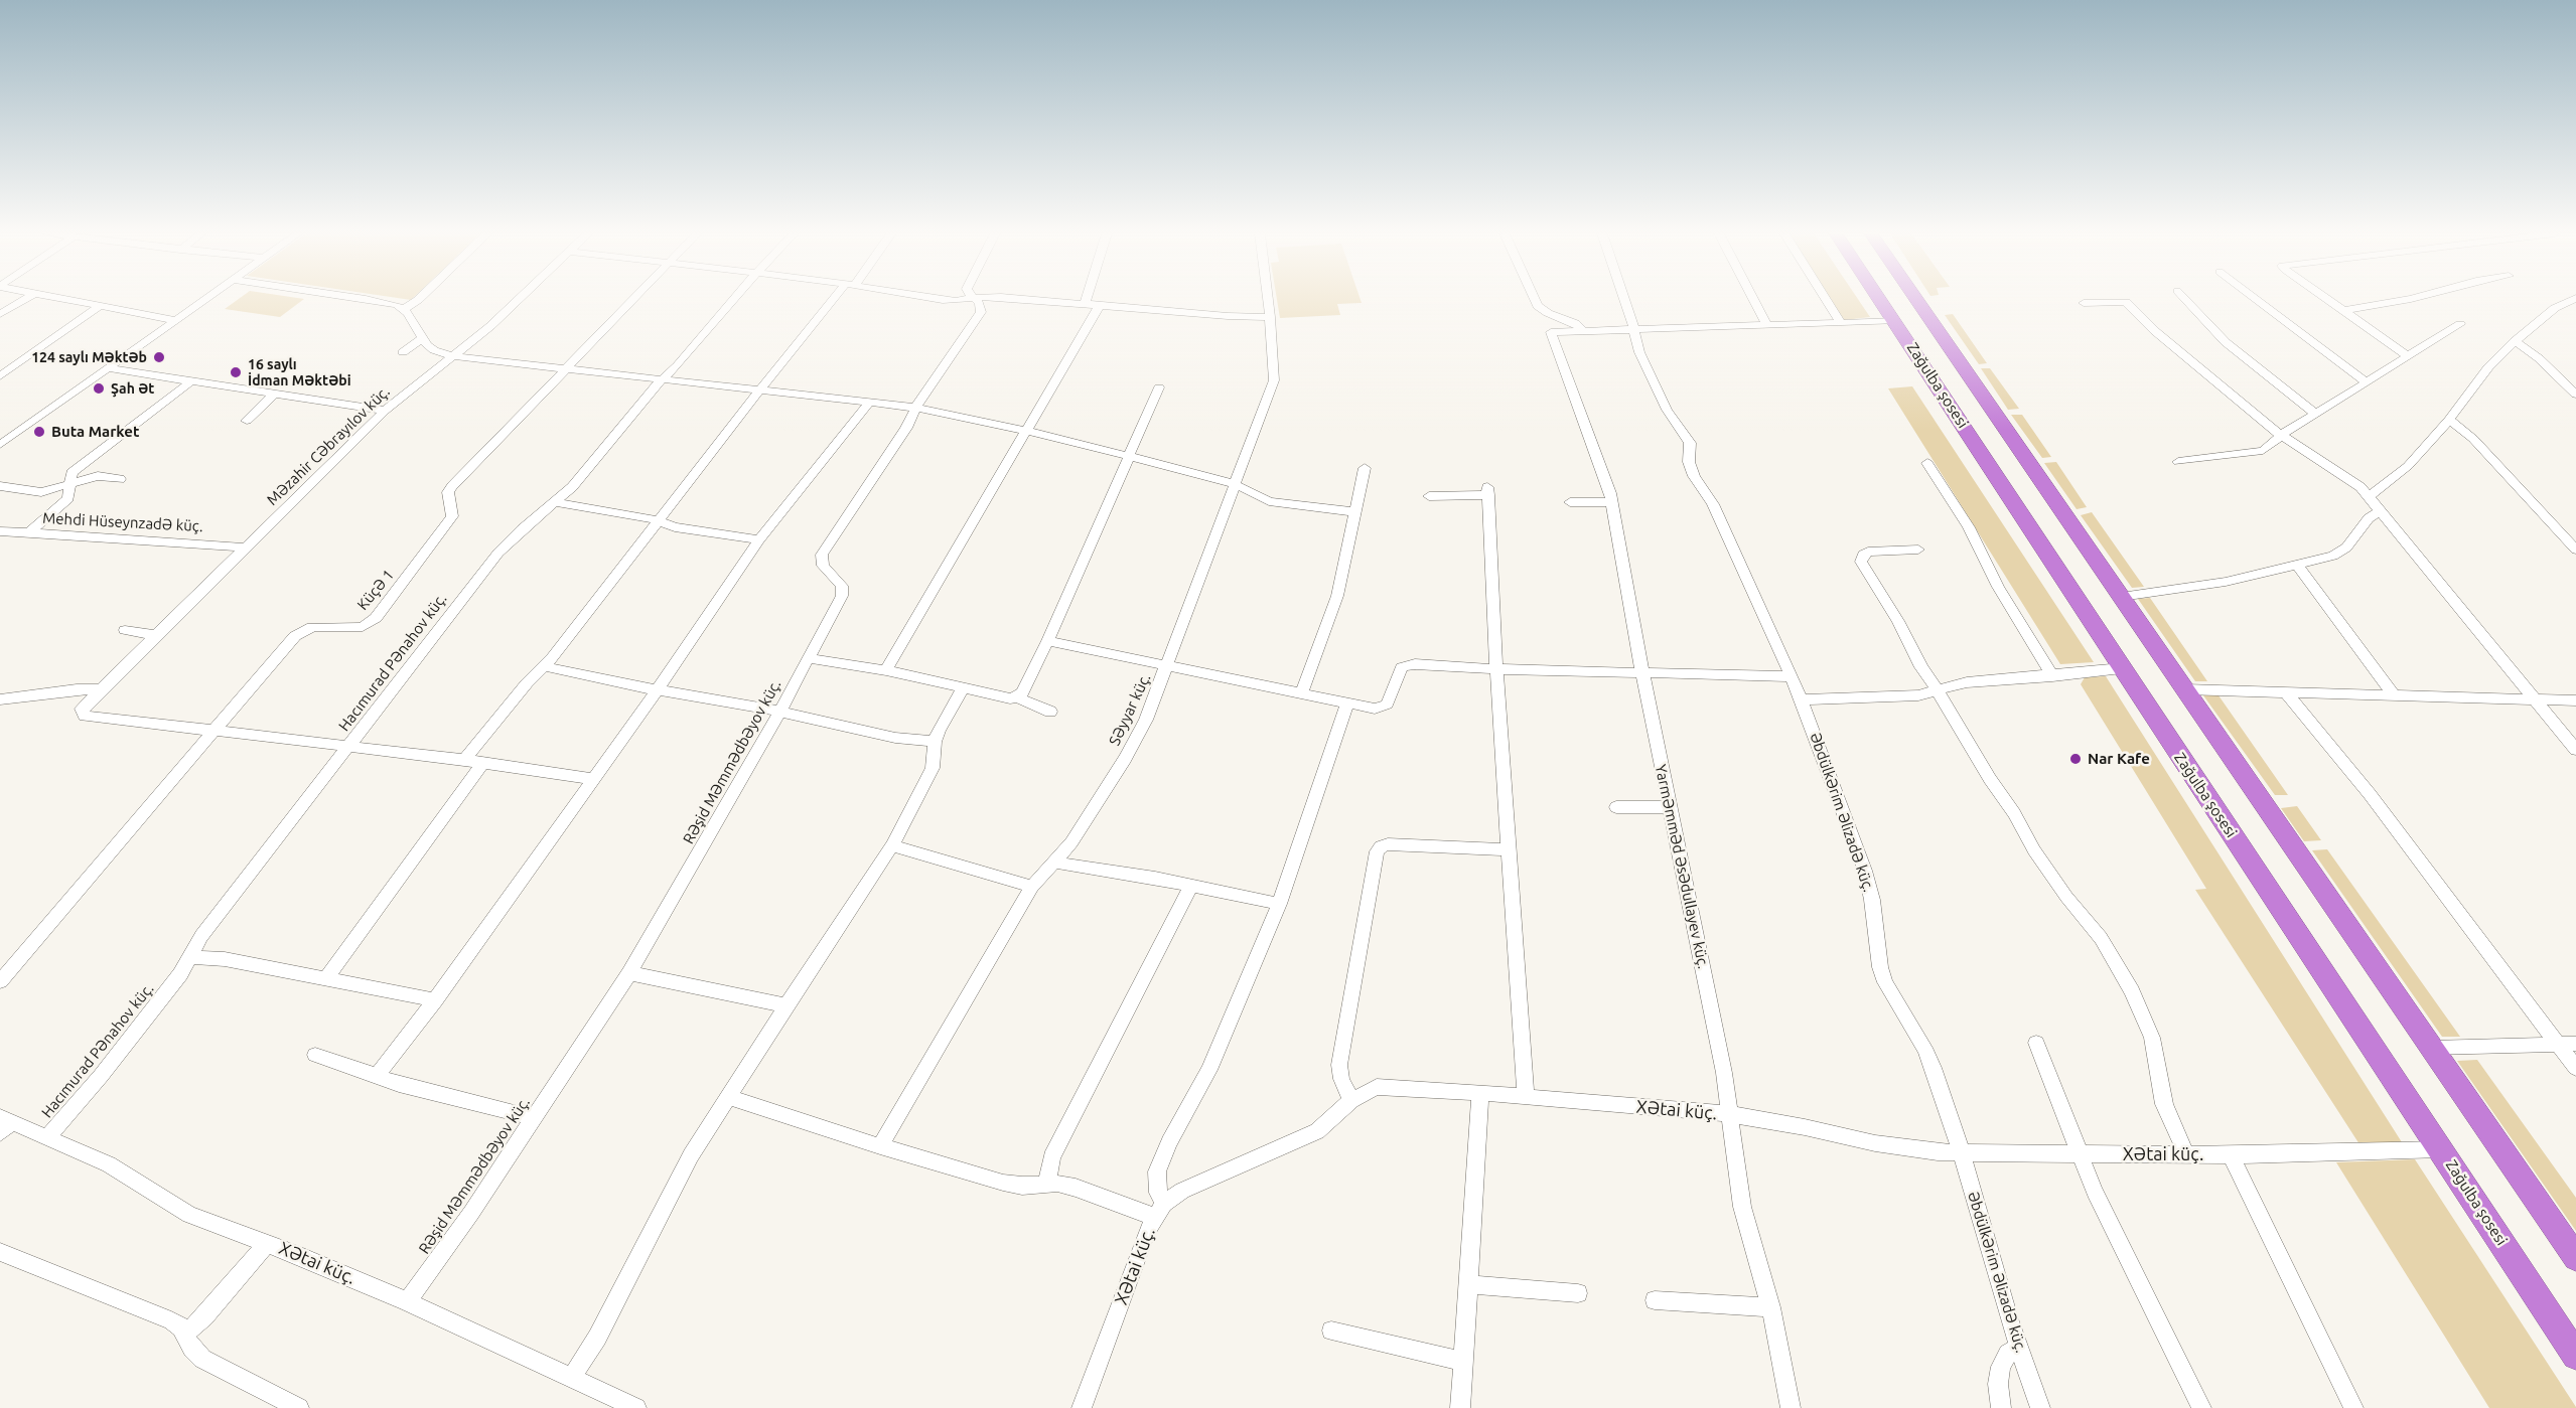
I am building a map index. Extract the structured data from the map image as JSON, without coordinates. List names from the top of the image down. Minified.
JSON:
{"streets":{"highway":["Zağulba şosesi"],"street":["Məzahir Cəbrayılov küç.","Mehdi Hüseynzadə küç.","Küçə 1","Hacımurad Pənahov küç.","Səyyar küç.","Rəşid Məmmədbəyov küç.","Əbdülkərim Əlizadə küç.","Yarməmməd Əsədullayev küç.","Xətai küç."]},"crossings":[["Zağulba şosesi","Xətai küç."],["Məzahir Cəbrayılov küç.","Mehdi Hüseynzadə küç."],["Məzahir Cəbrayılov küç.","Küçə 1"],["Hacımurad Pənahov küç.","Xətai küç."],["Rəşid Məmmədbəyov küç.","Xətai küç."],["Əbdülkərim Əlizadə küç.","Xətai küç."],["Yarməmməd Əsədullayev küç.","Xətai küç."]],"places":["124 saylı Məktəb","16 saylı İdman Məktəbi","Şah Ət","Buta Market","Nar Kafe"]}
